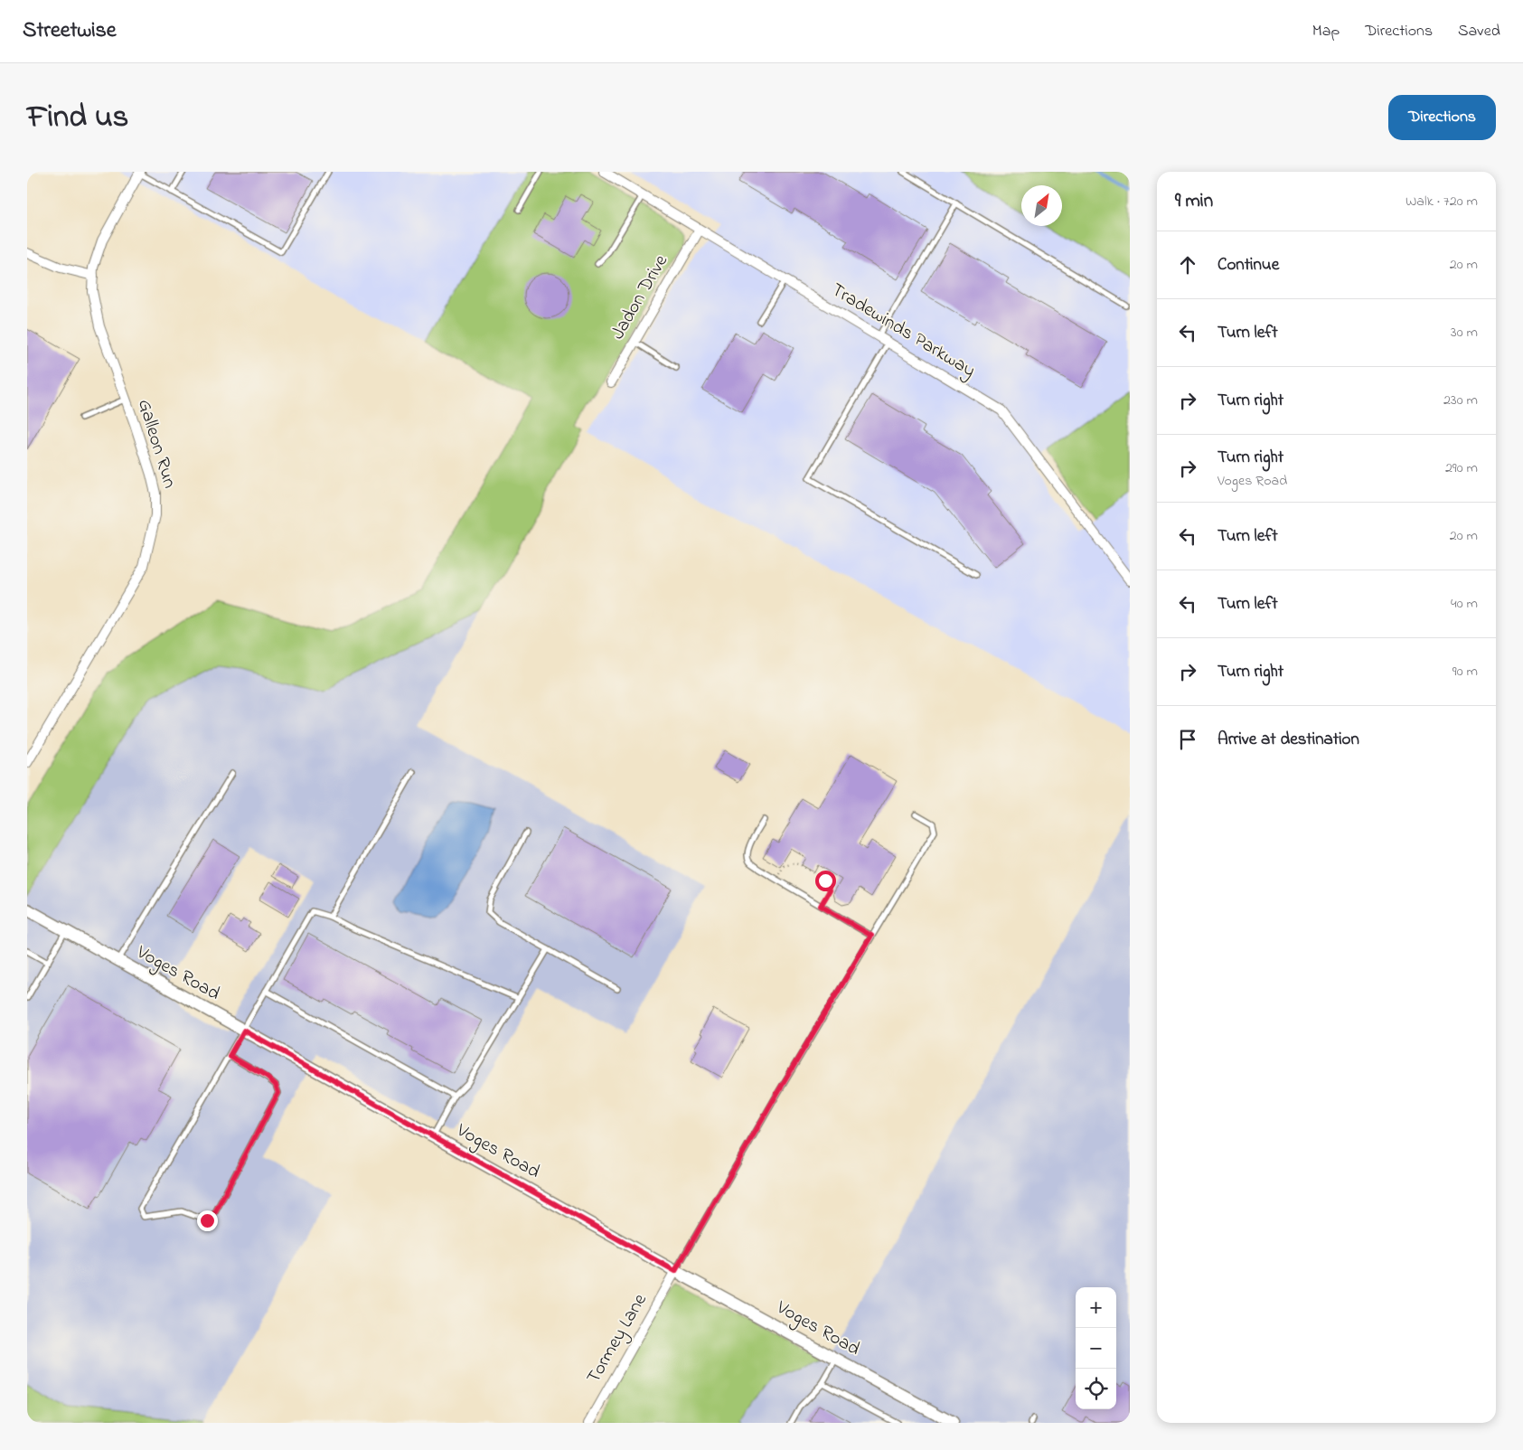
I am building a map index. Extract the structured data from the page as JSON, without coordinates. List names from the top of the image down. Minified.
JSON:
{"streets":{"street":["Jadon Drive","Tradewinds Parkway","Galleon Run","Voges Road","Tormey Lane"]},"crossings":[["Jadon Drive","Tradewinds Parkway"],["Voges Road","Tormey Lane"]],"north":"top right","page":{"header":"Streetwise","nav":["Map","Directions","Saved"],"title":"Find us","buttons":"Directions","heading":["9 min","Walk · 720 m"],"list":[["Continue","20 m"],["Turn left","30 m"],["Turn right","230 m"],["Turn right","Voges Road","290 m"],["Turn left","20 m"],["Turn left","40 m"],["Turn right","90 m"],"Arrive at destination"],"map_buttons":["+","−"]}}
